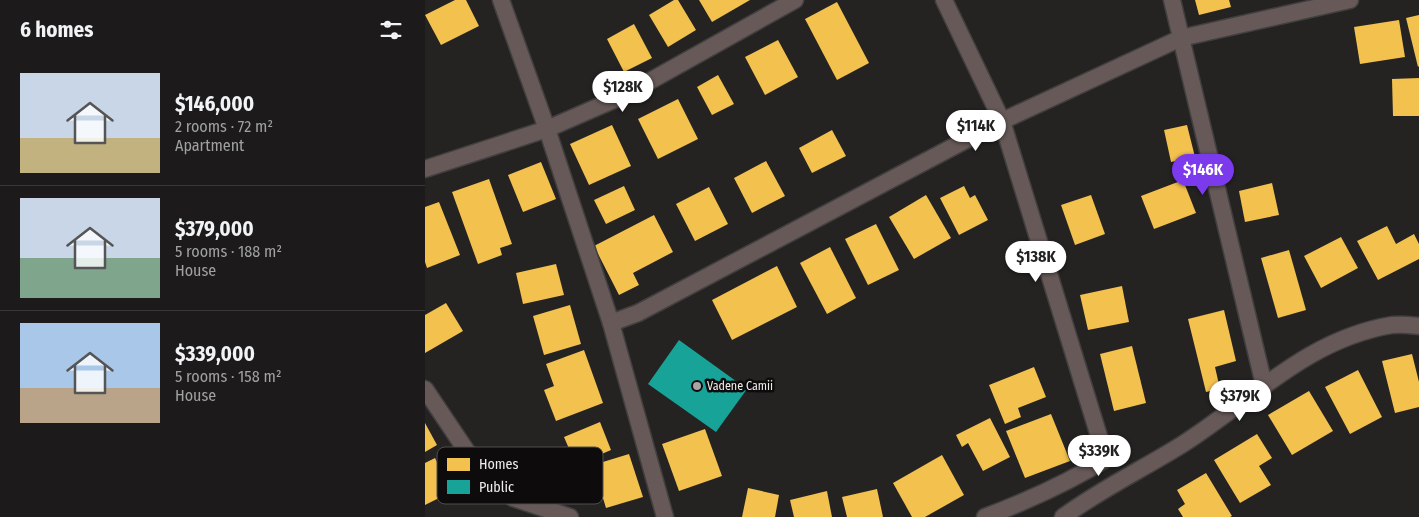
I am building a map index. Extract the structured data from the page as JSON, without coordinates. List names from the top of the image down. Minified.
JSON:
{"places":["Vadene Camii"],"legend":["Homes","Public"],"page":{"heading":"6 homes","list":[{"name":"$146,000","note":"2 rooms · 72 m² · Apartment"},{"name":"$379,000","note":"5 rooms · 188 m² · House"},{"name":"$339,000","note":"5 rooms · 158 m² · House"}],"price":["$128K","$114K","$146K","$138K","$379K","$339K"]}}
